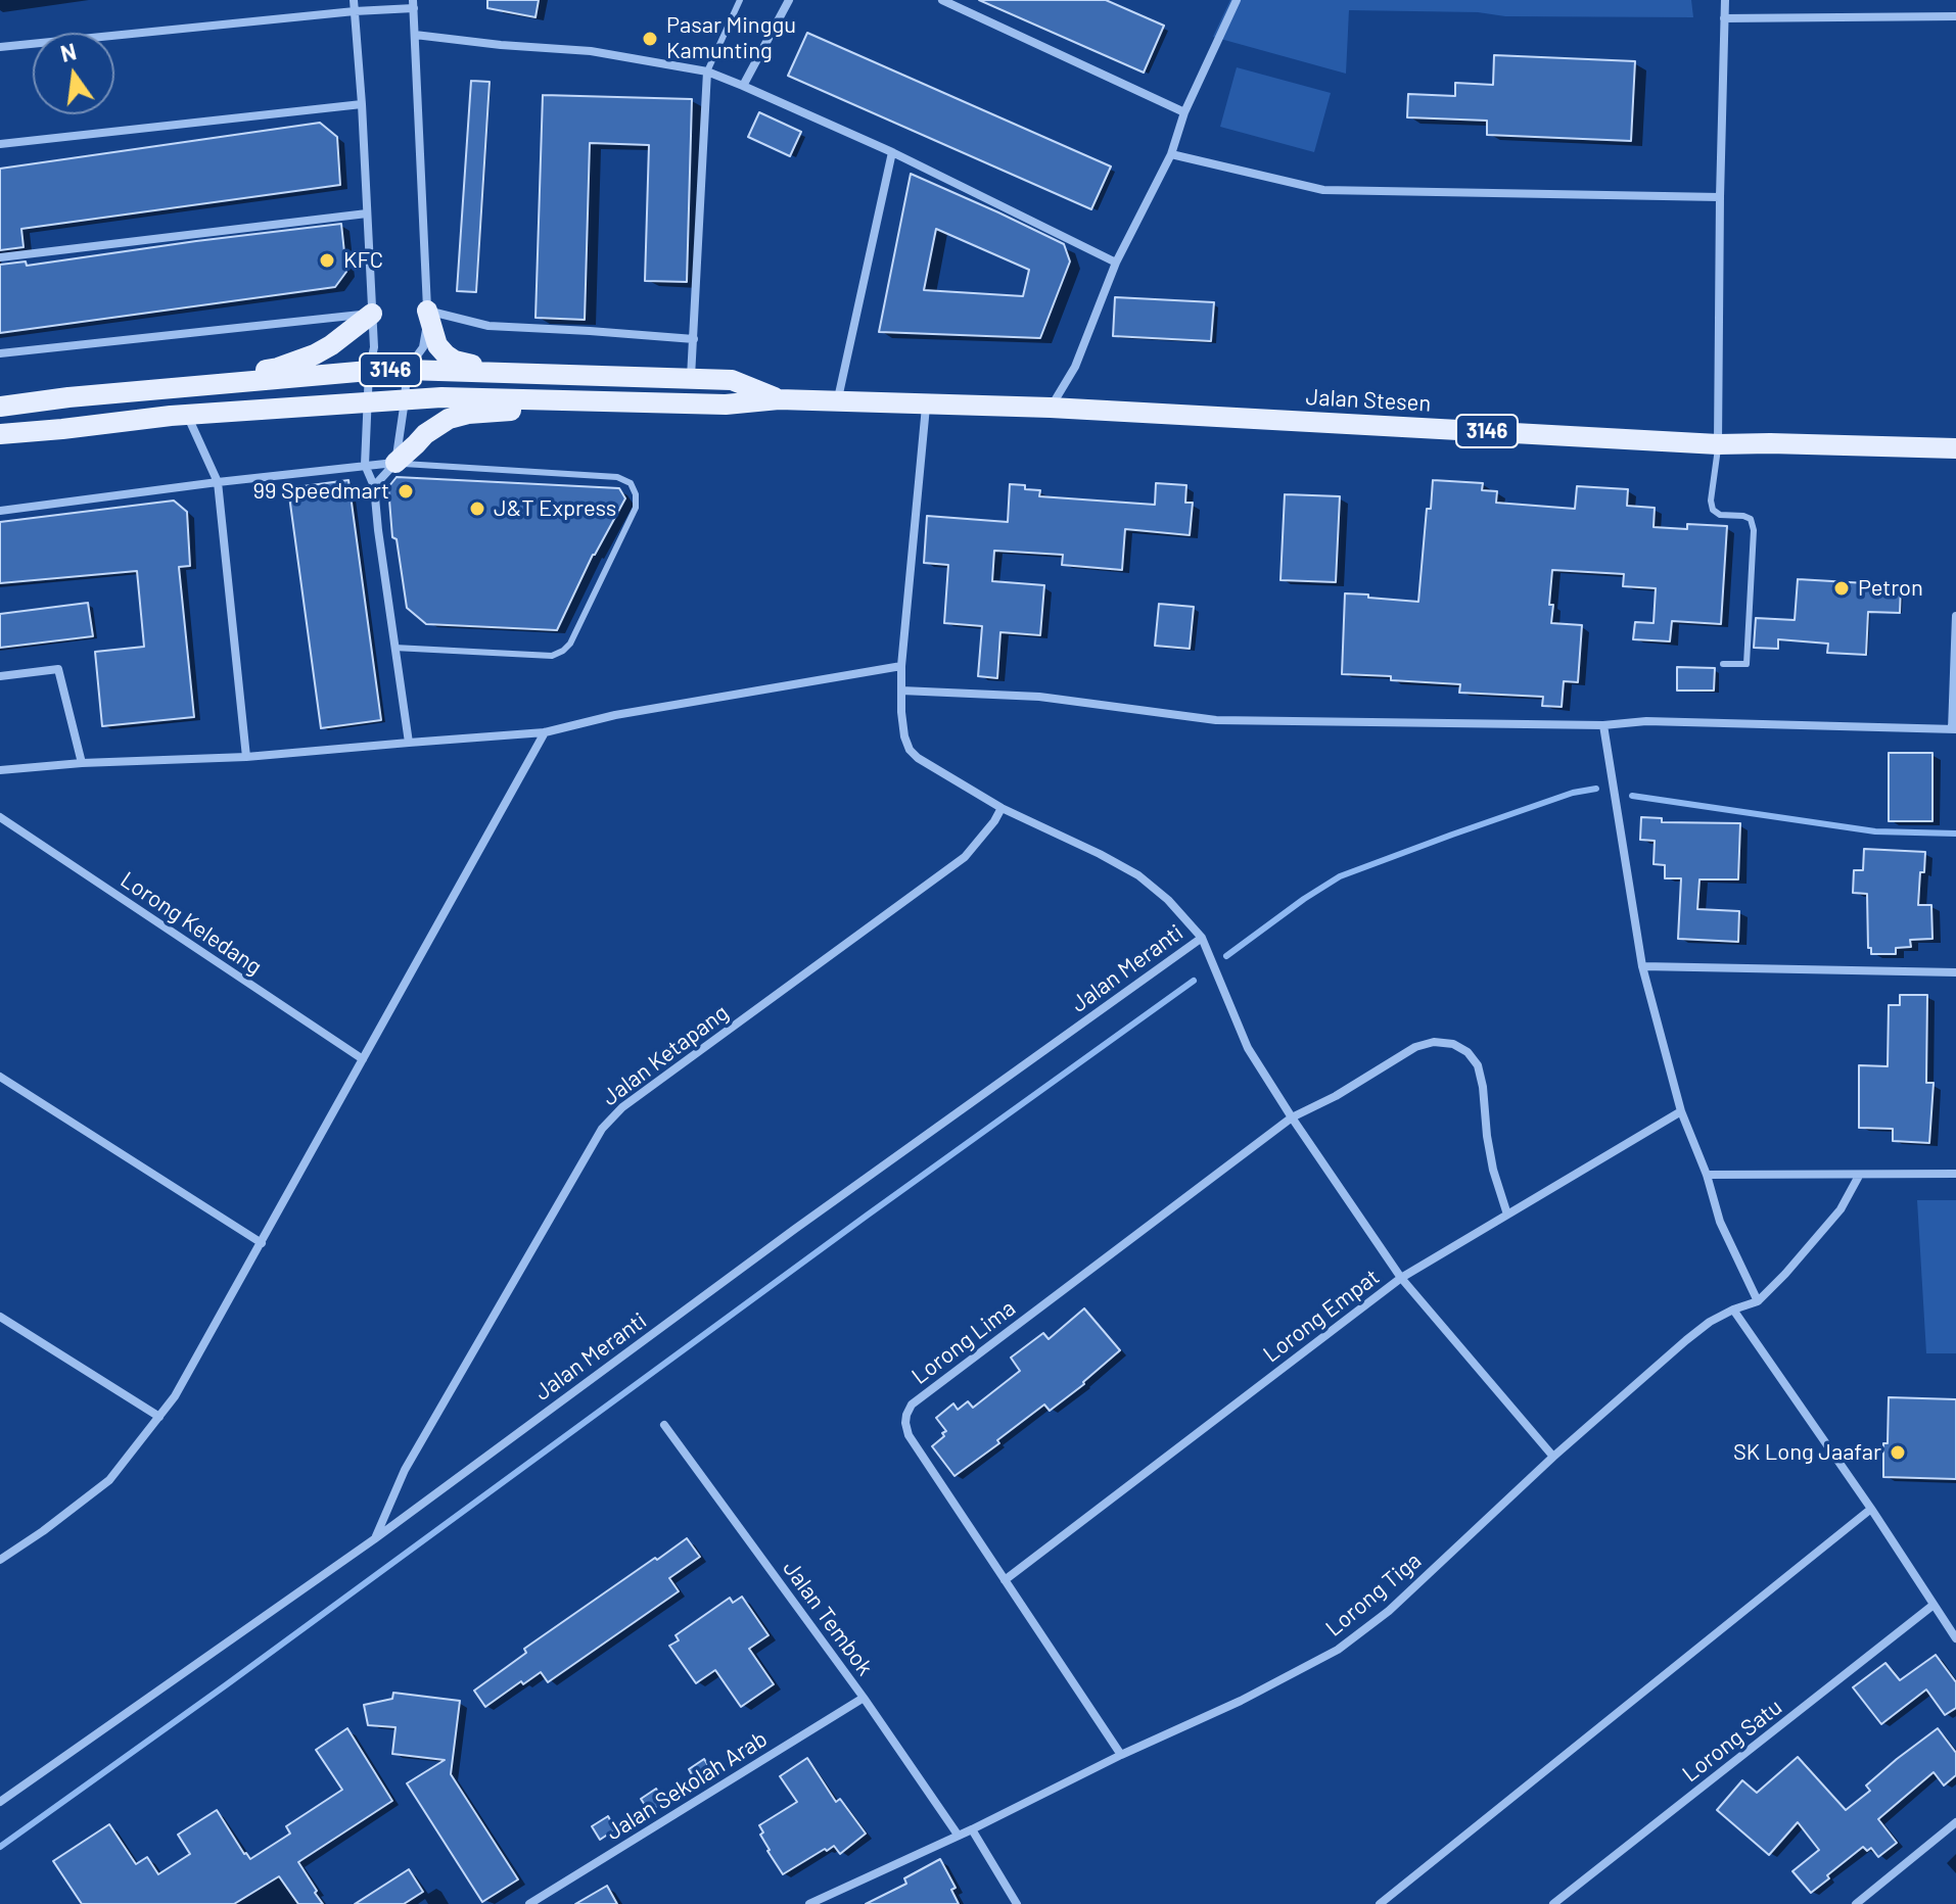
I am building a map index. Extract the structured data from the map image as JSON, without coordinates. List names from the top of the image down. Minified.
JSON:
{"streets":{"main road":["3146","Jalan Stesen"],"street":["Lorong Keledang","Jalan Meranti","Jalan Ketapang","Lorong Empat","Lorong Lima","Lorong Tiga","Jalan Tembok","Lorong Satu","Jalan Sekolah Arab"]},"crossings":[["3146","Jalan Stesen"],["Jalan Meranti","Jalan Ketapang"],["Lorong Empat","Lorong Lima"],["Lorong Lima","Lorong Tiga"],["Lorong Tiga","Jalan Tembok"],["Jalan Tembok","Jalan Sekolah Arab"]],"places":["Pasar Minggu Kamunting","KFC","99 Speedmart","J&T Express","Petron","SK Long Jaafar"],"north":"top"}
